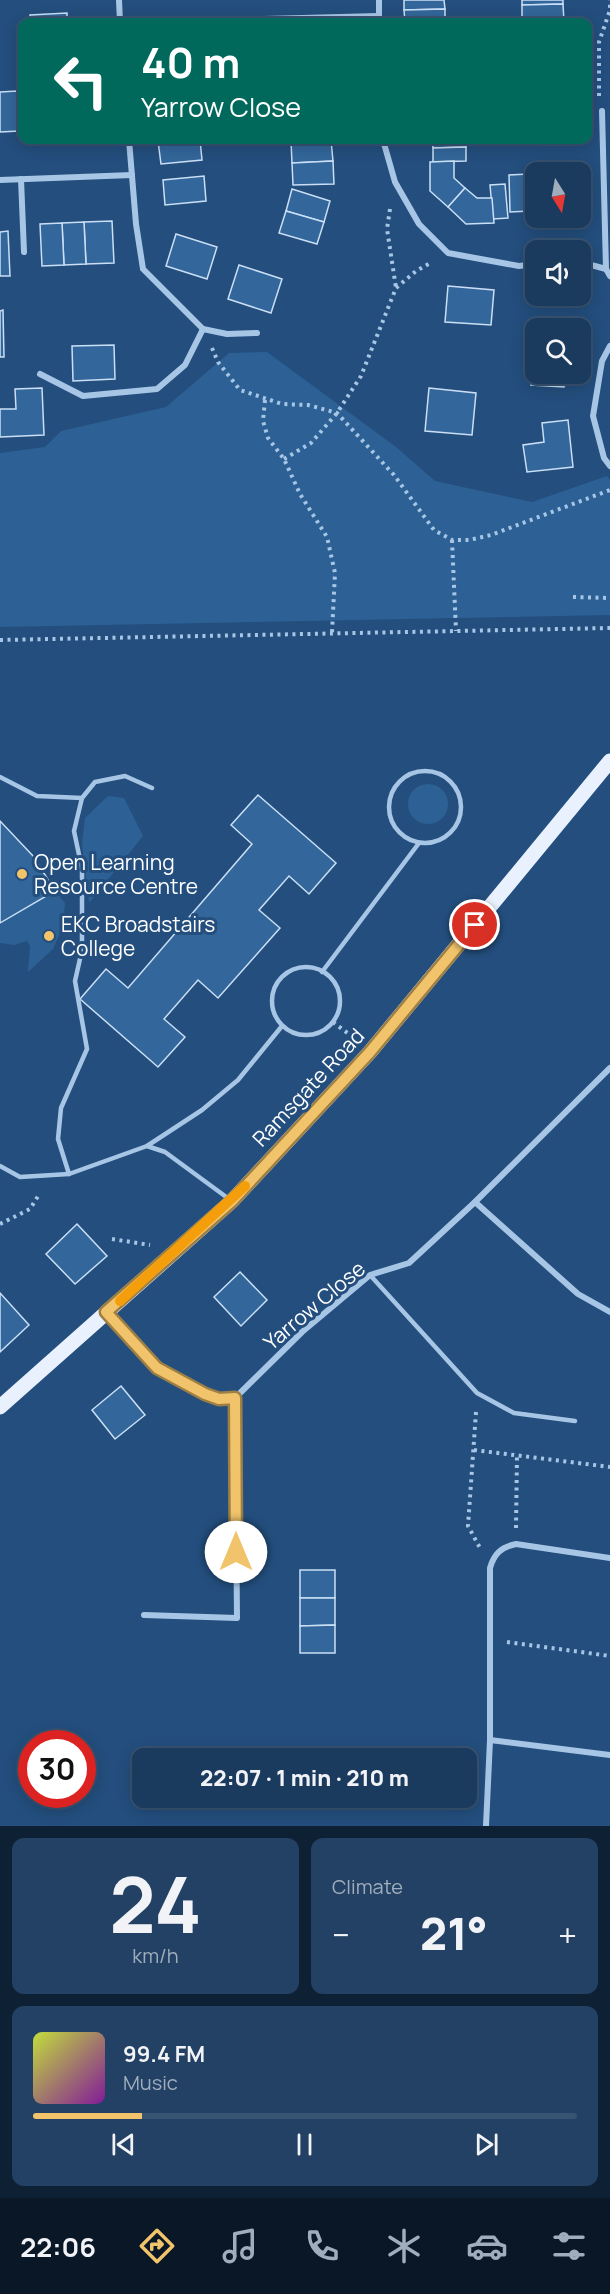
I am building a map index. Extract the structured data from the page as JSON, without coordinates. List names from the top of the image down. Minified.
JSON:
{"streets":{"main road":["Ramsgate Road"],"street":["Yarrow Close"]},"places":["Open Learning Resource Centre","EKC Broadstairs College"],"north":"bottom","page":{"turn":["40 m","Yarrow Close"],"limit":"30","trip":"22:07 · 1 min · 210 m","tile":[["24","km/h"],"Climate"],"heat":["−","21°","+"],"song":["99.4 FM","Music"],"tabs":"22:06"}}
